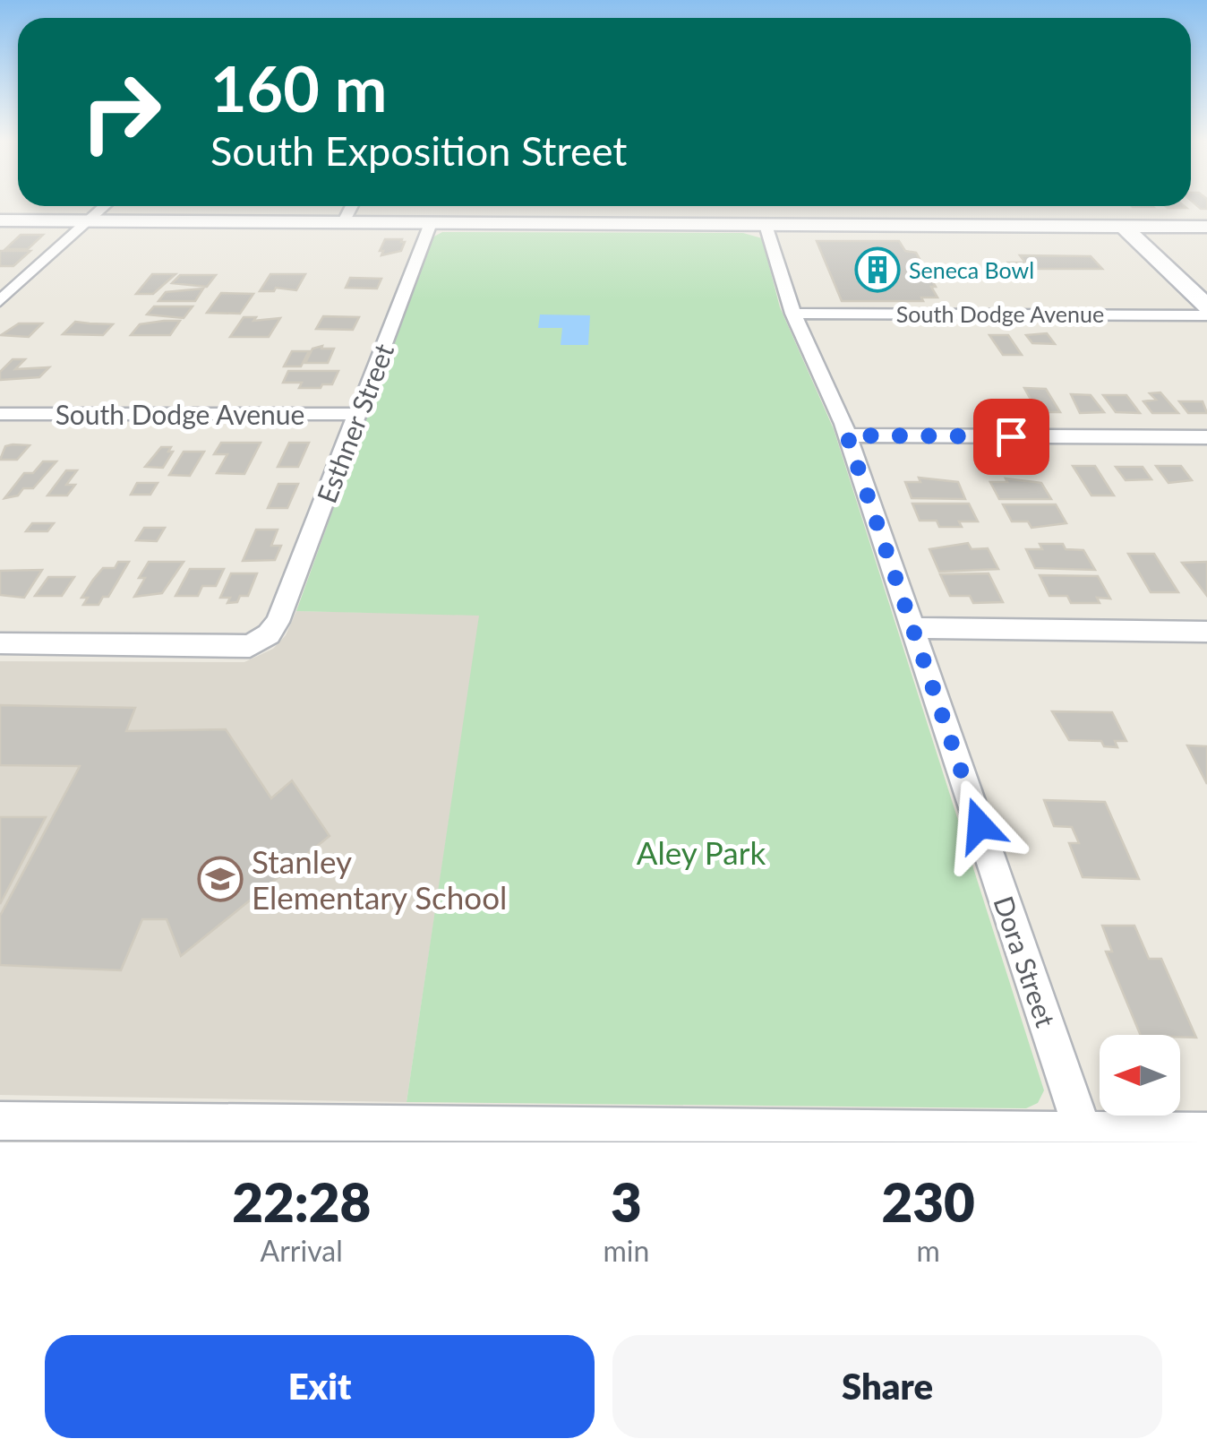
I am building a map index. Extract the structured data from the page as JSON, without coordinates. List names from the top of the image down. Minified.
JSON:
{"streets":{"street":["South Dodge Avenue","Esthner Street","Dora Street"]},"crossings":[["South Dodge Avenue","Esthner Street"],["South Dodge Avenue","Dora Street"]],"parks":["Aley Park"],"places":{"building":["Seneca Bowl"],"school or university":["Stanley Elementary School"]},"north":"left","page":{"turn":["160 m","South Exposition Street"],"eta":["22:28","Arrival","3","min","230","m"],"buttons":["Exit","Share"]}}
